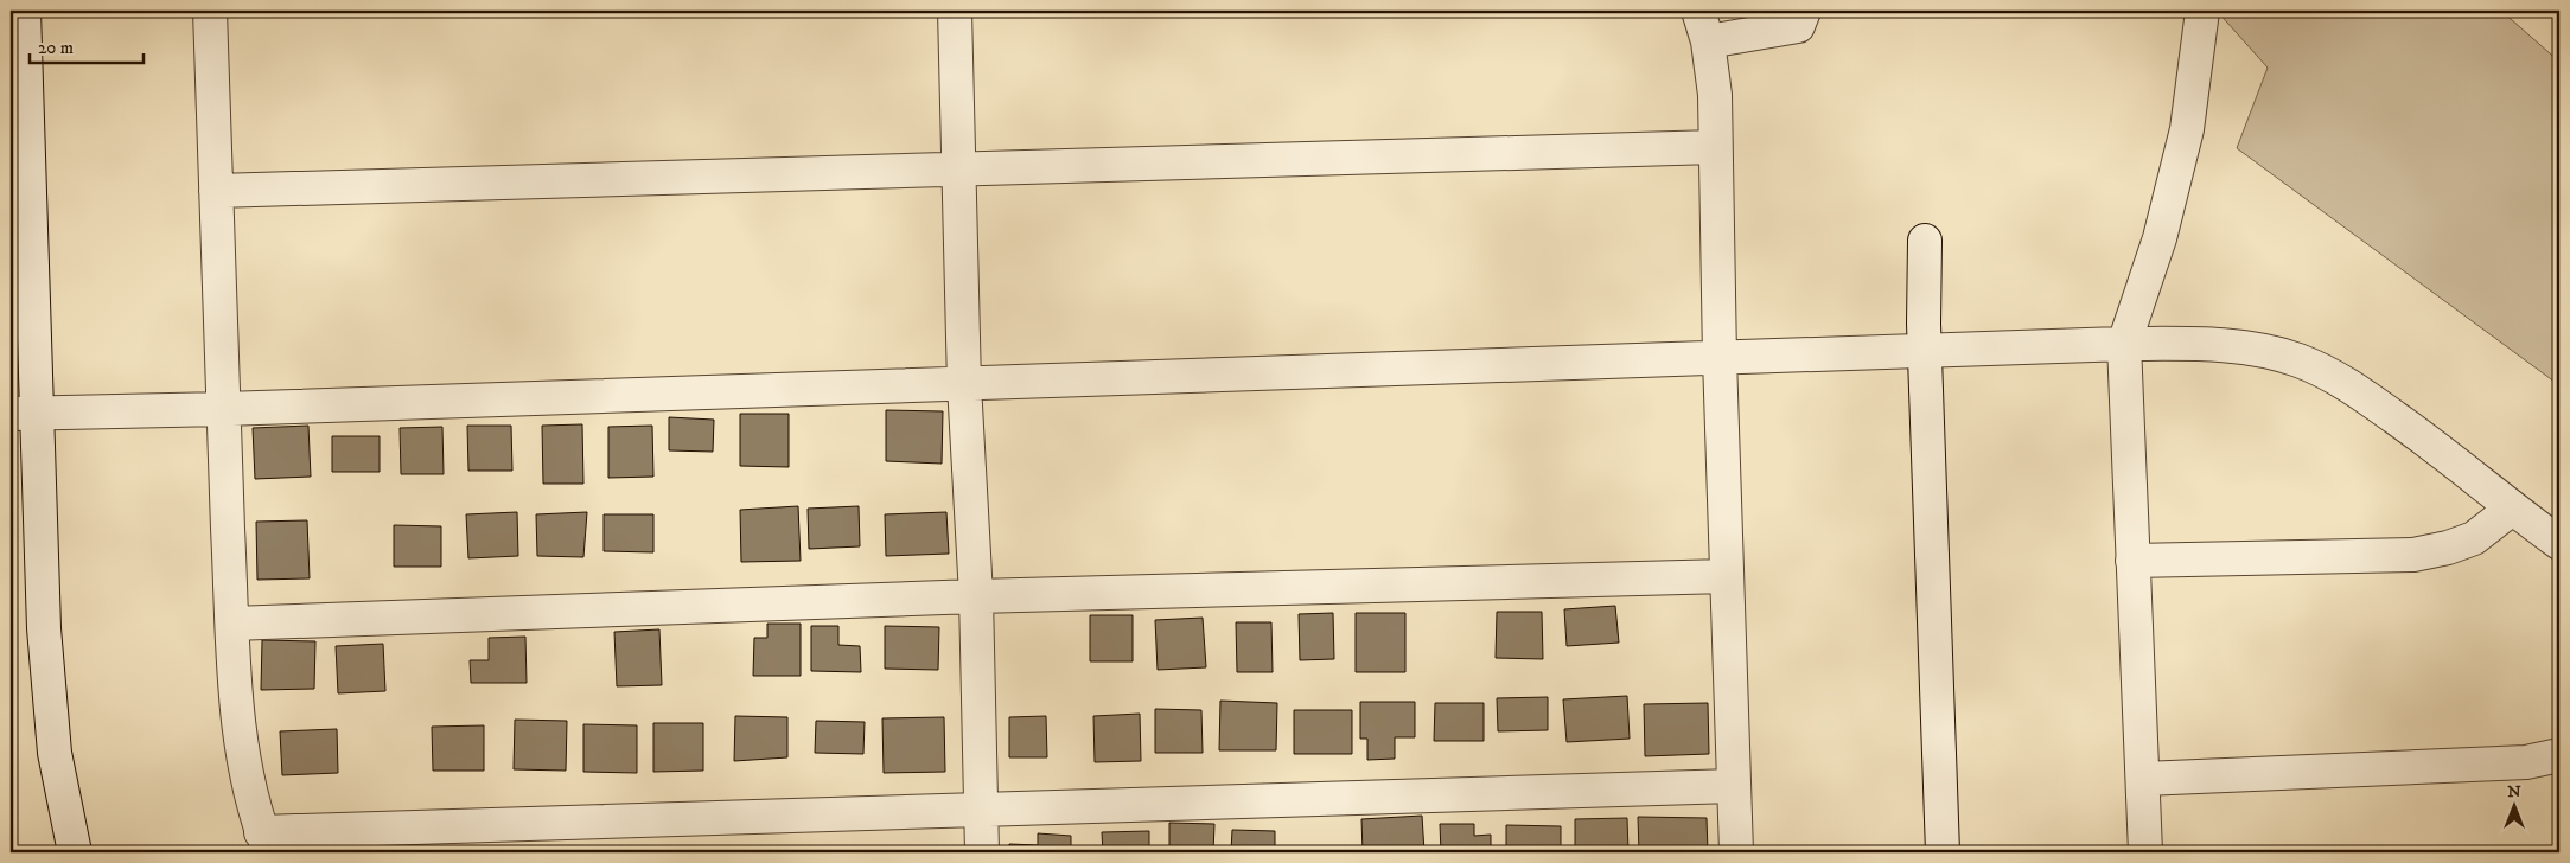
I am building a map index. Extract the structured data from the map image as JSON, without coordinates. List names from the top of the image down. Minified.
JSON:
{"scale_bar":"20 m","north":"top"}
